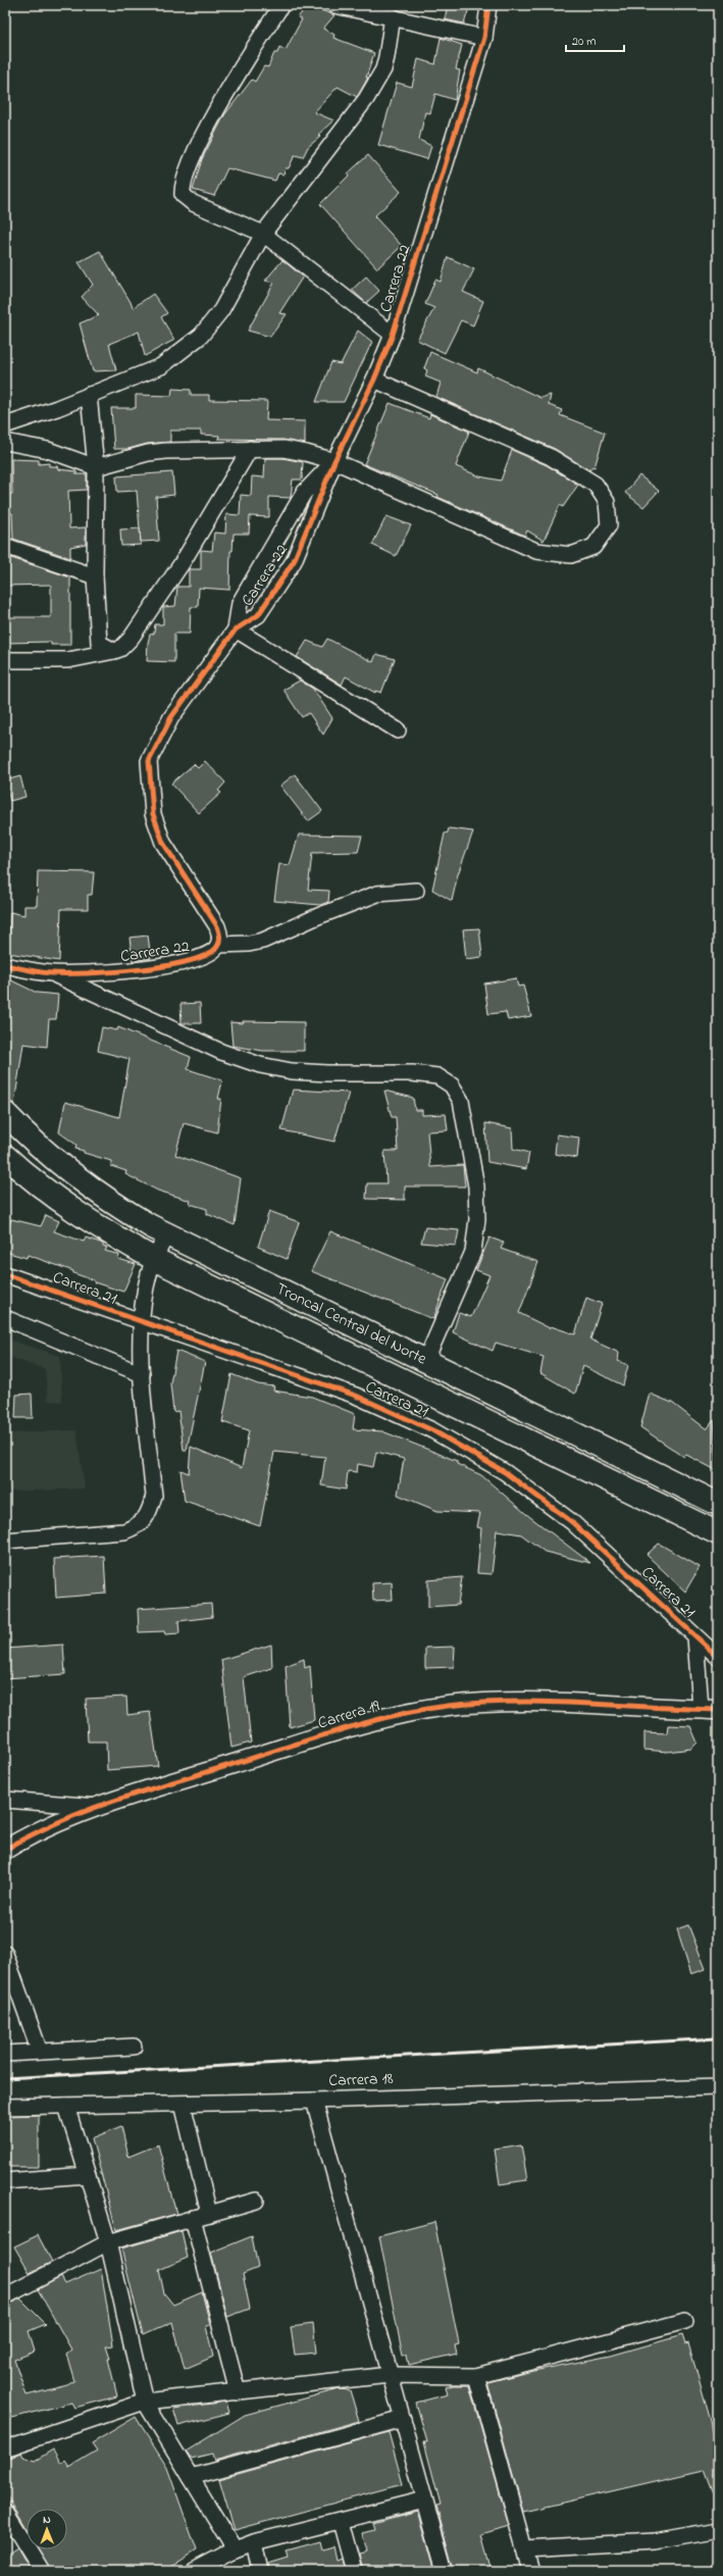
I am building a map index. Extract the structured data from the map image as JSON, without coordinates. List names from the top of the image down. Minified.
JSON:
{"streets":{"highway":["Troncal Central del Norte"],"street":["Carrera 22","Carrera 21","Carrera 19","Carrera 18"]},"crossings":[["Carrera 21","Carrera 19"]],"scale_bar":"20 m","north":"top"}
